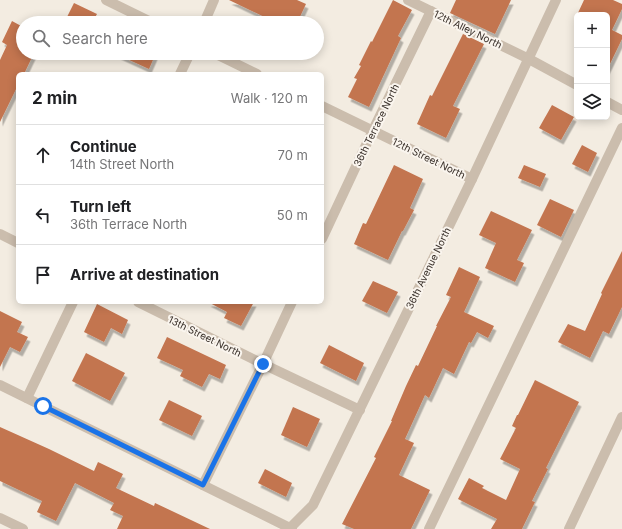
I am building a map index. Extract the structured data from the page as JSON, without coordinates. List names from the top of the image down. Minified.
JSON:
{"streets":{"street":["12th Alley North","36th Terrace North","12th Street North","36th Avenue North","13th Street North"]},"crossings":[["12th Alley North","36th Terrace North"],["12th Alley North","36th Avenue North"],["36th Terrace North","12th Street North"],["12th Street North","36th Avenue North"],["36th Avenue North","13th Street North"]],"page":{"map_buttons":["+","−"],"search":"Search here","heading":["2 min","Walk · 120 m"],"list":[["Continue","14th Street North","70 m"],["Turn left","36th Terrace North","50 m"],"Arrive at destination"]}}
